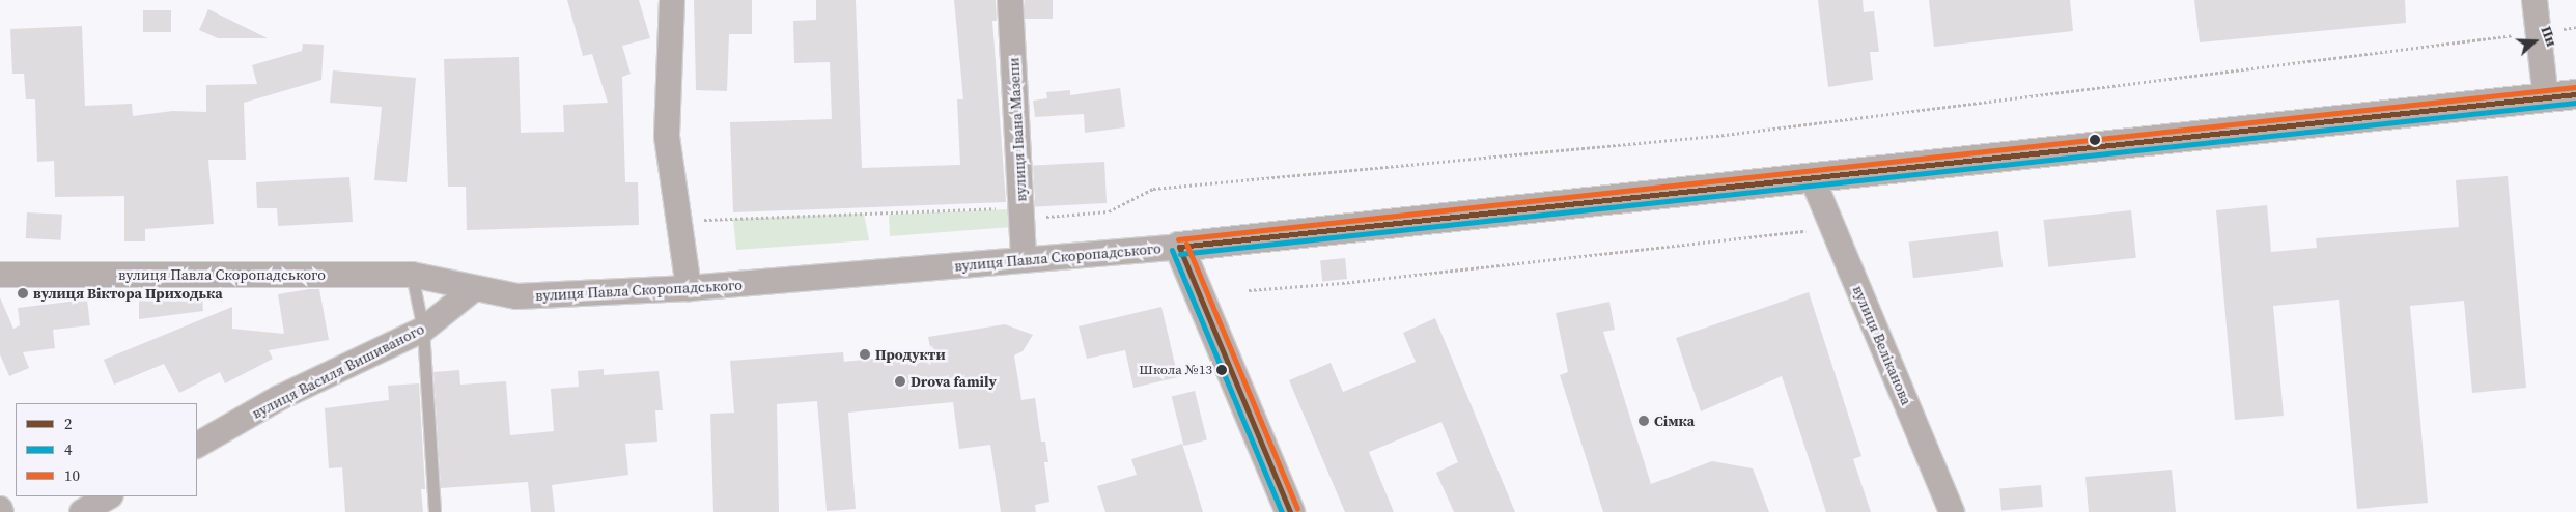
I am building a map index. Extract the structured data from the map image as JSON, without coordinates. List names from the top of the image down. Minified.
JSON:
{"streets":{"street":["вулиця Івана Мазепи","вулиця Павла Скоропадського","вулиця Веліканова","вулиця Василя Вишиваного"]},"crossings":[["вулиця Івана Мазепи","вулиця Павла Скоропадського"],["вулиця Павла Скоропадського","вулиця Веліканова"],["вулиця Павла Скоропадського","вулиця Василя Вишиваного"]],"places":["вулиця Віктора Приходька","Продукти","Школа №13","Drova family","Сімка"],"lines":["transit line 10","transit line 2","transit line 4"],"legend":["2","4","10"],"north":"right"}
